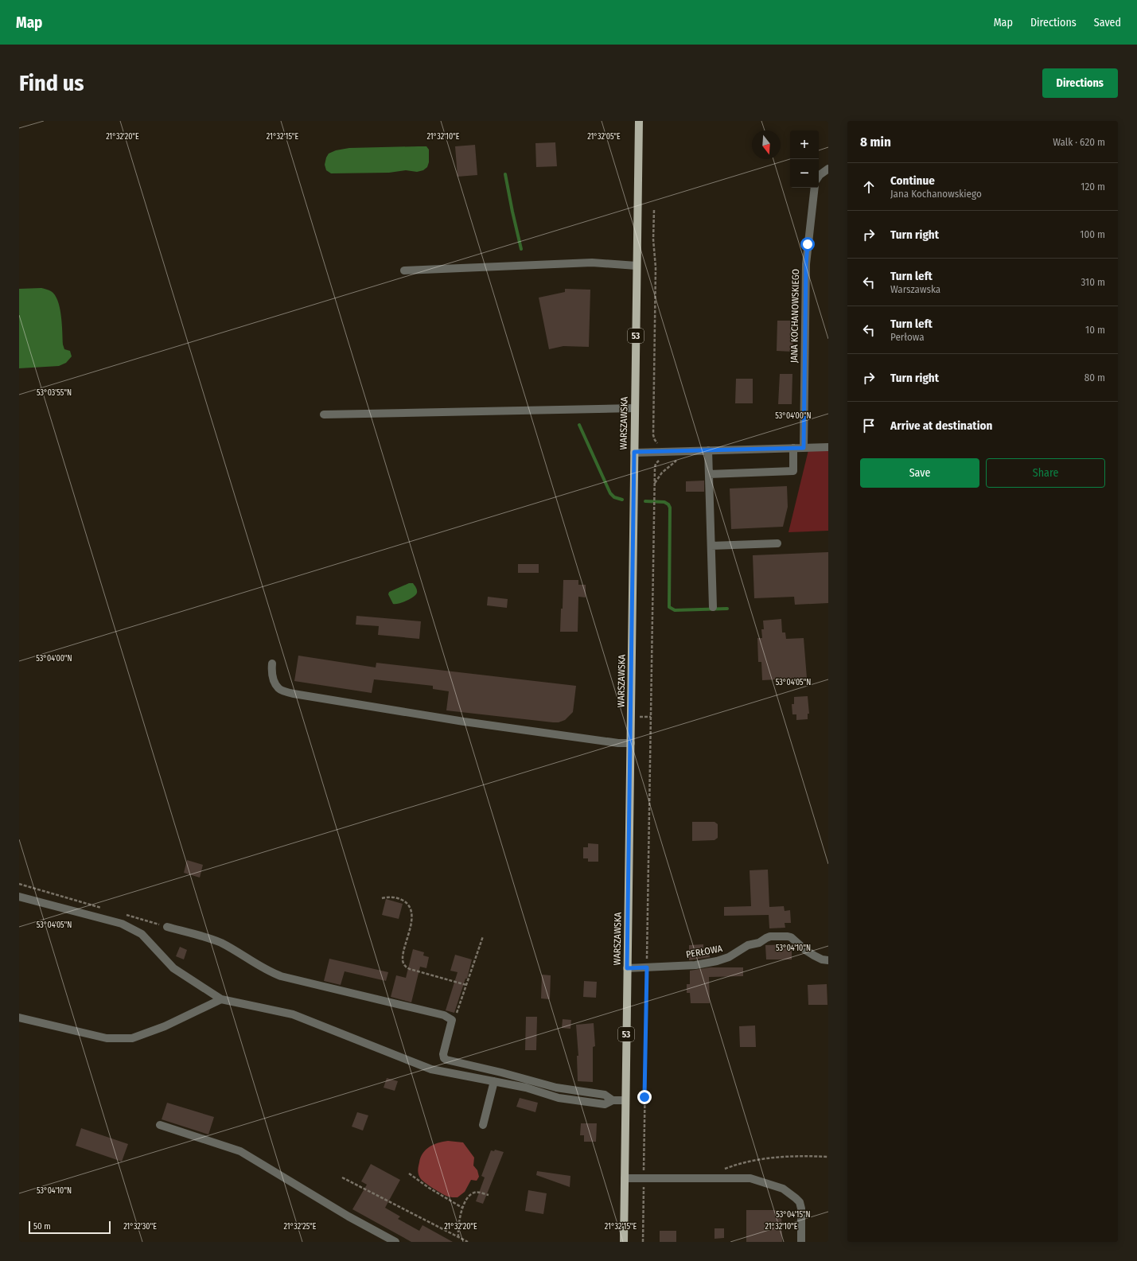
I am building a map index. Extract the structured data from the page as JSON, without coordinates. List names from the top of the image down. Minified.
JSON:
{"streets":{"main road":["53","WARSZAWSKA"],"street":["JANA KOCHANOWSKIEGO","PERŁOWA"]},"crossings":[["WARSZAWSKA","PERŁOWA"]],"scale_bar":"50 m","north":"bottom","page":{"header":"Map","nav":["Map","Directions","Saved"],"buttons":["Directions",["Save","Share"]],"title":"Find us","heading":["8 min","Walk · 620 m"],"map_buttons":["+","−"],"list":[["Continue","Jana Kochanowskiego","120 m"],["Turn right","100 m"],["Turn left","Warszawska","310 m"],["Turn left","Perłowa","10 m"],["Turn right","80 m"],"Arrive at destination"],"scale":"50 m"},"coordinates":["21°32'20\"E","21°32'15\"E","21°32'10\"E","21°32'05\"E","53°03'55\"N","53°04'00\"N","53°04'05\"N","53°04'10\"N","53°04'15\"N","21°32'30\"E","21°32'25\"E"]}
